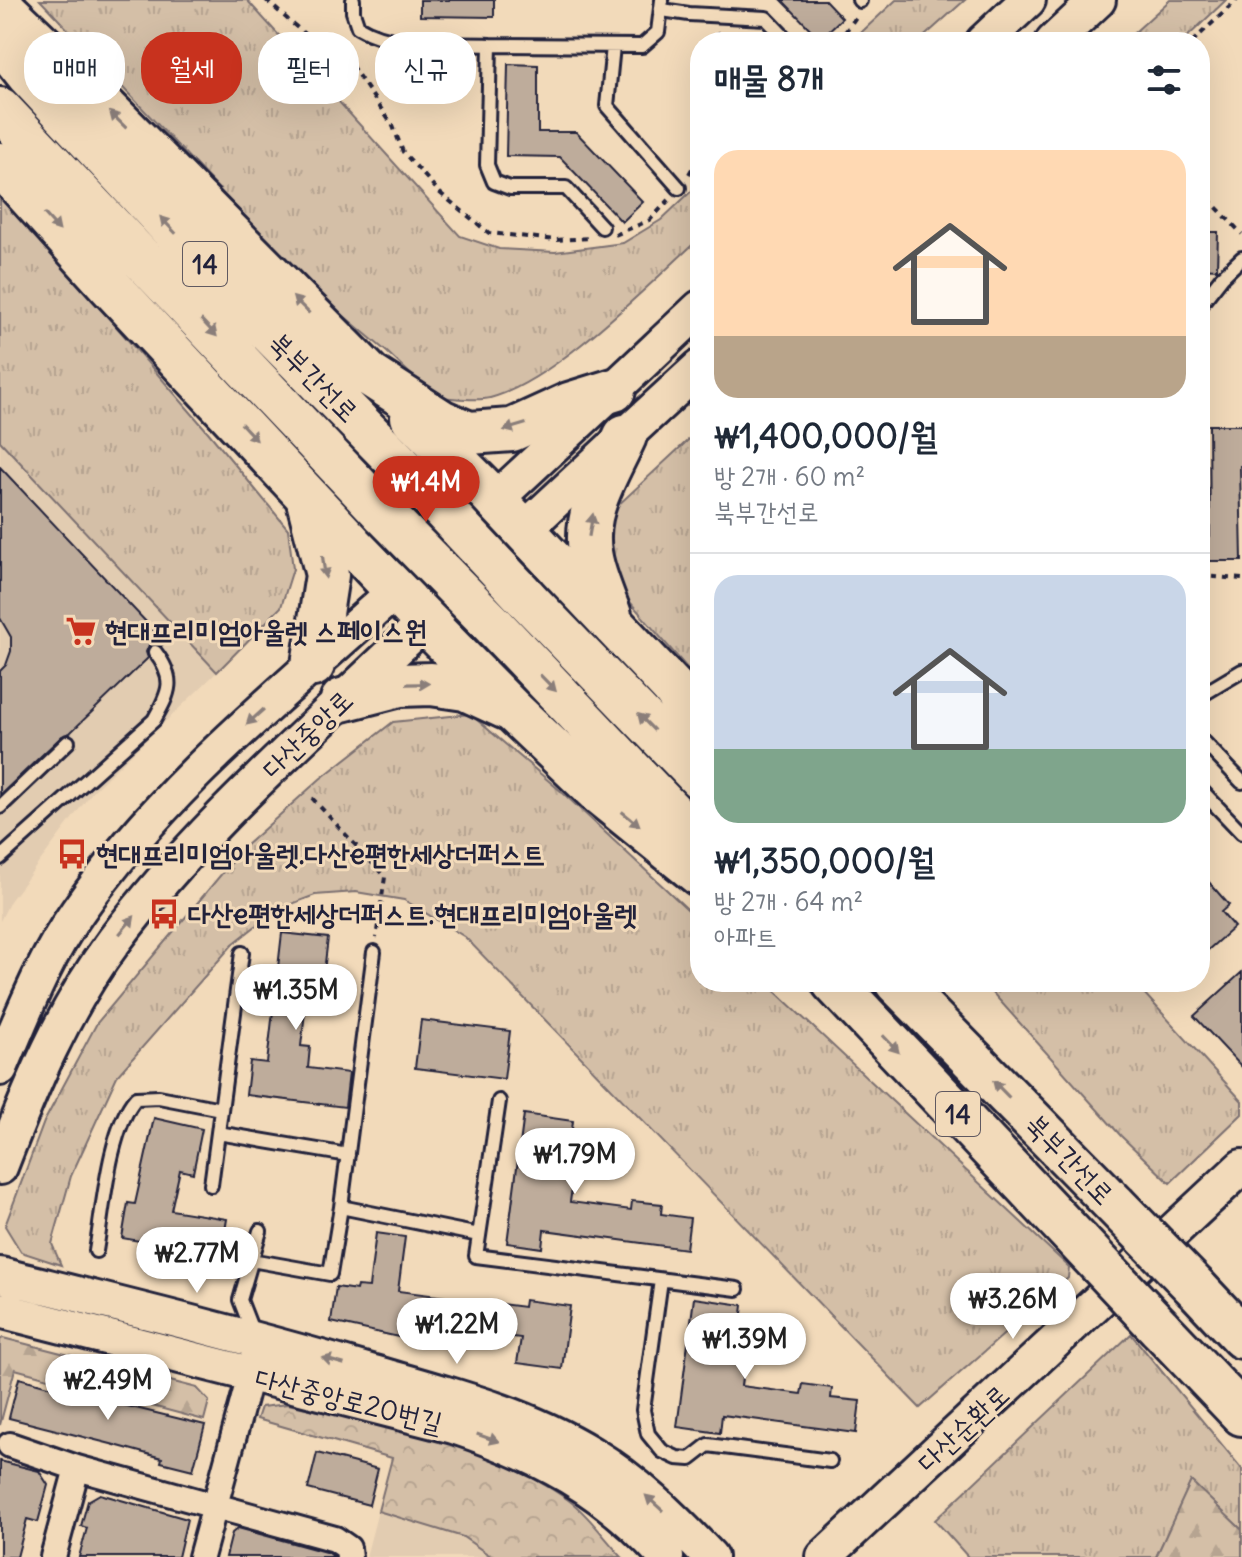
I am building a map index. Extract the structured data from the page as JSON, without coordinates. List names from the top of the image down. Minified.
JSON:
{"streets":{"highway":["14","북부간선로"],"street":["다산중앙로","다산중앙로20번길","다산순환로"]},"places":{"supermarket":["현대프리미엄아울렛 스페이스원"],"bus stop":["현대프리미엄아울렛.다산e편한세상더퍼스트","다산e편한세상더퍼스트.현대프리미엄아울렛"]},"page":{"chip":["매매","월세","필터","신규"],"heading":"매물 8개","list":[{"name":"₩1,400,000/월","note":"방 2개 · 60 m² · 북부간선로"},{"name":"₩1,350,000/월","note":"방 2개 · 64 m² · 아파트"}],"price":["₩1.4M","₩1.35M","₩1.79M","₩2.77M","₩3.26M","₩1.22M","₩1.39M","₩2.49M"]}}
